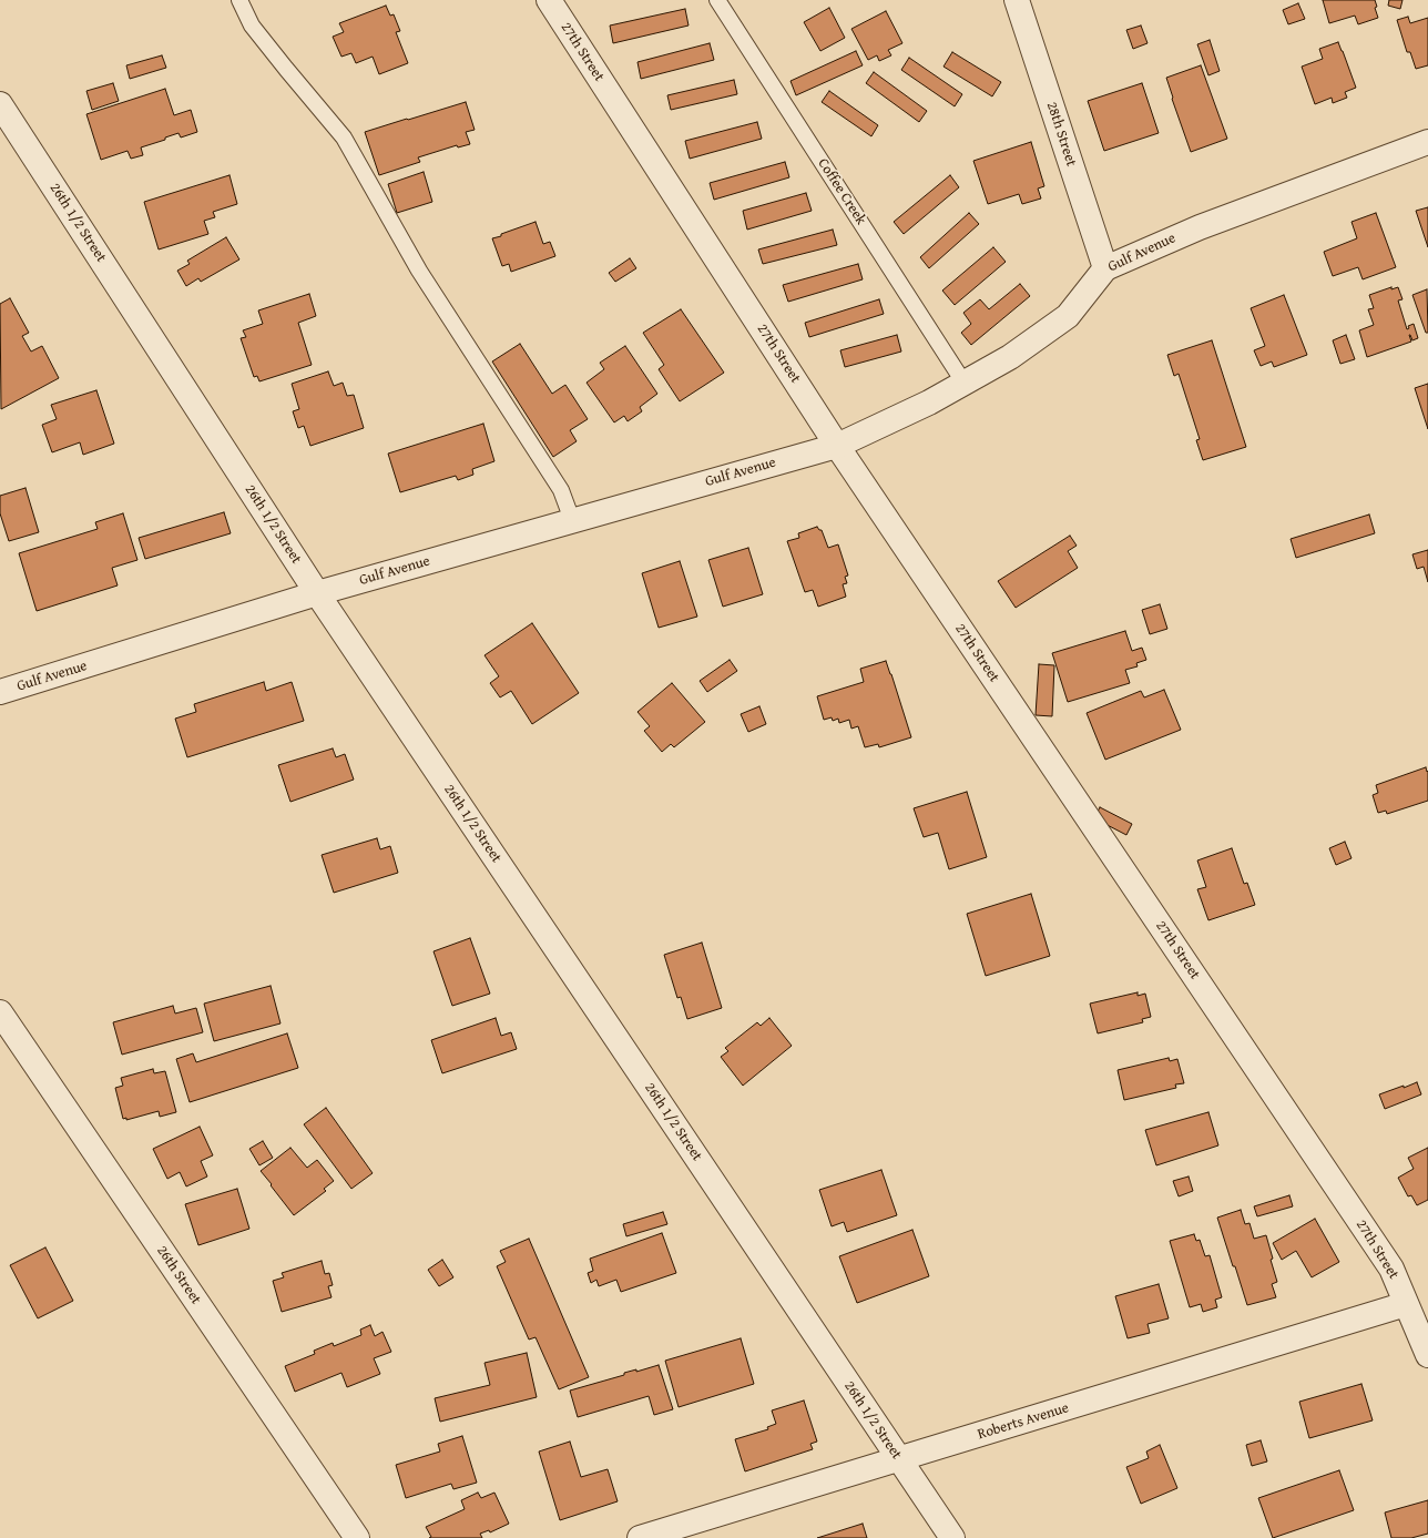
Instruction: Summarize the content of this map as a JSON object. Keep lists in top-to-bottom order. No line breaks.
{"streets":{"street":["27th Street","28th Street","26th 1/2 Street","Gulf Avenue","26th Street","Roberts Avenue"],"lane":["Coffee Creek"]},"crossings":[["27th Street","Gulf Avenue"],["27th Street","Roberts Avenue"],["28th Street","Gulf Avenue"],["Coffee Creek","Gulf Avenue"],["26th 1/2 Street","Gulf Avenue"],["26th 1/2 Street","Roberts Avenue"]]}
